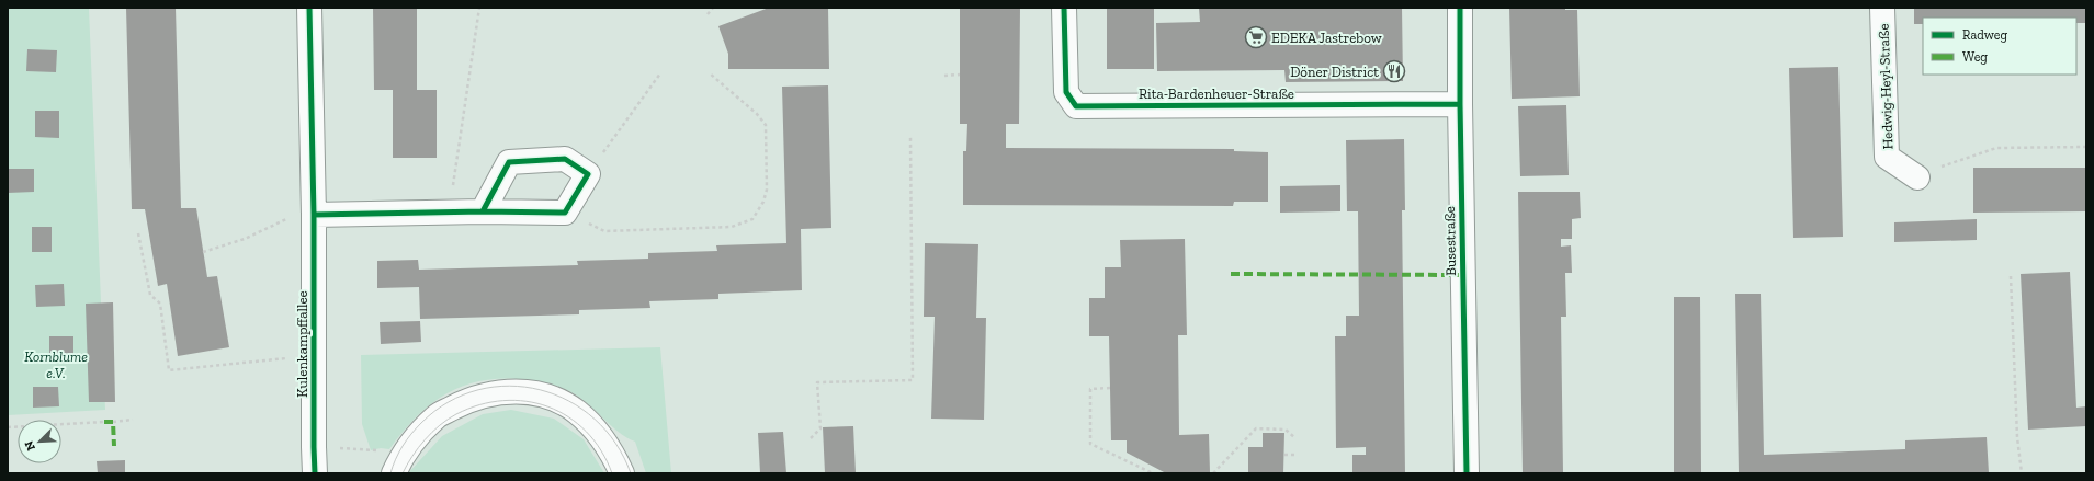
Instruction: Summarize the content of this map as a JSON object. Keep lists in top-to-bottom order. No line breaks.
{"streets":{"street":["Hedwig-Heyl-Straße","Rita-Bardenheuer-Straße","Busestraße","Kulenkampffallee"]},"crossings":[["Rita-Bardenheuer-Straße","Busestraße"]],"parks":["Kornblume e.V."],"places":{"supermarket":["EDEKA Jastrebow"],"restaurant":["Döner District"]},"legend":["Radweg","Weg"],"north":"bottom left"}
